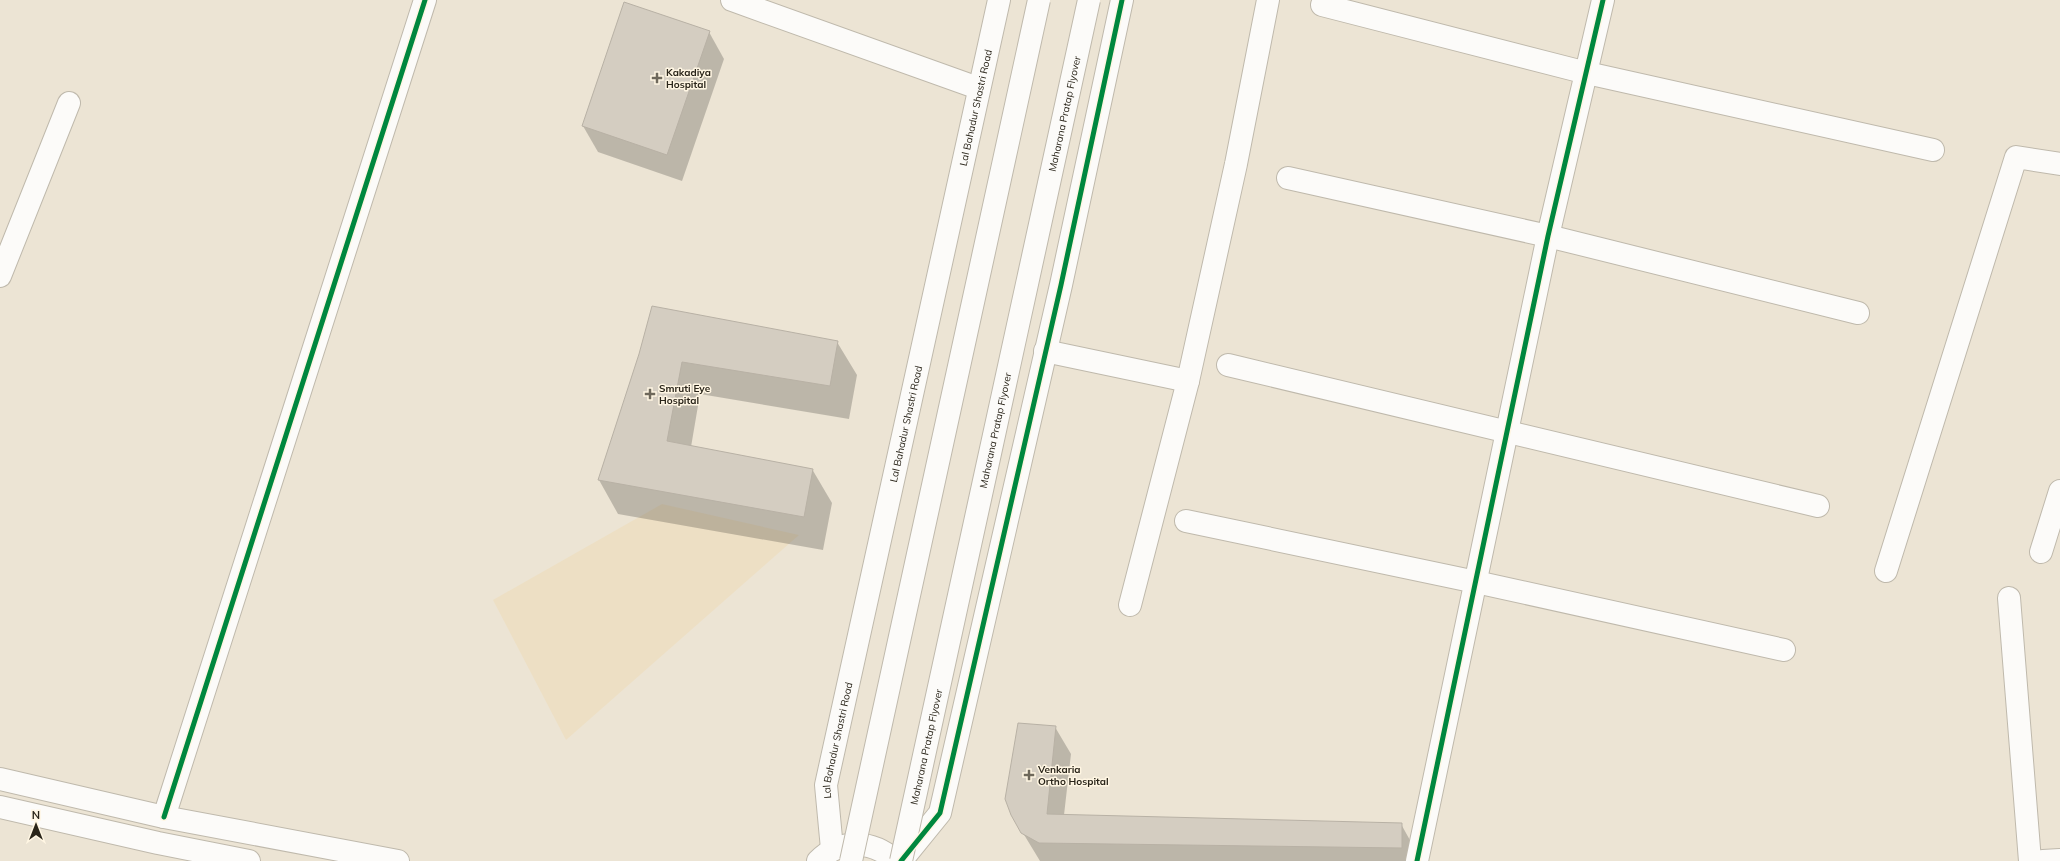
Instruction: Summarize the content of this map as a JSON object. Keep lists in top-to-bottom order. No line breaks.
{"streets":{"street":["Lal Bahadur Shastri Road","Maharana Pratap Flyover"]},"places":{"health":["Kakadiya Hospital","Smruti Eye Hospital","Venkaria Ortho Hospital"]},"north":"top"}
